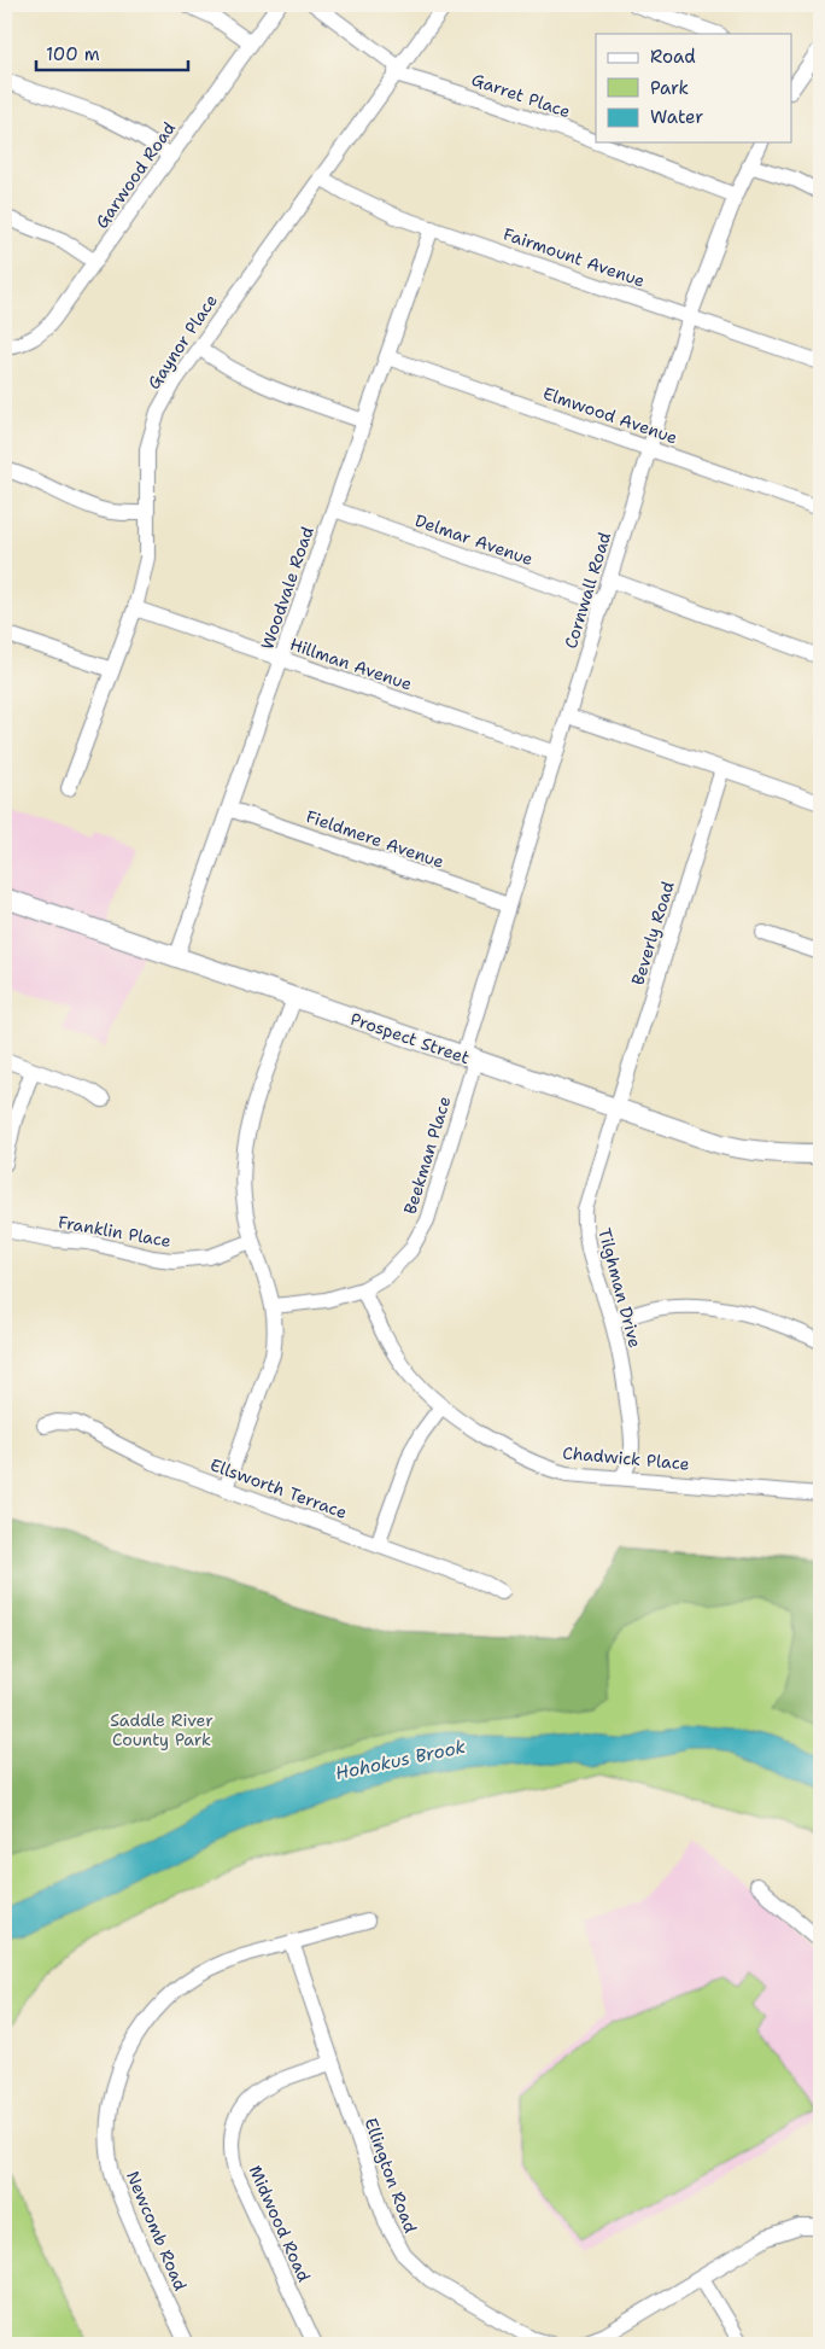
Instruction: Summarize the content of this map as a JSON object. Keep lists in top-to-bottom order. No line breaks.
{"streets":{"main road":["Prospect Street"],"street":["Garret Place","Garwood Road","Fairmount Avenue","Gaynor Place","Elmwood Avenue","Delmar Avenue","Woodvale Road","Cornwall Road","Hillman Avenue","Fieldmere Avenue","Beverly Road","Beekman Place","Franklin Place","Tilghman Drive","Chadwick Place","Ellsworth Terrace","Ellington Road","Midwood Road","Newcomb Road"]},"crossings":[["Garret Place","Gaynor Place"],["Garret Place","Cornwall Road"],["Fairmount Avenue","Gaynor Place"],["Fairmount Avenue","Woodvale Road"],["Fairmount Avenue","Cornwall Road"],["Gaynor Place","Hillman Avenue"],["Elmwood Avenue","Woodvale Road"],["Elmwood Avenue","Cornwall Road"],["Delmar Avenue","Woodvale Road"],["Delmar Avenue","Cornwall Road"],["Woodvale Road","Hillman Avenue"],["Woodvale Road","Fieldmere Avenue"],["Woodvale Road","Prospect Street"],["Cornwall Road","Hillman Avenue"],["Cornwall Road","Fieldmere Avenue"],["Cornwall Road","Prospect Street"],["Cornwall Road","Beekman Place"],["Beverly Road","Prospect Street"],["Beverly Road","Tilghman Drive"],["Prospect Street","Beekman Place"],["Prospect Street","Tilghman Drive"],["Beekman Place","Chadwick Place"],["Tilghman Drive","Chadwick Place"],["Ellington Road","Midwood Road"],["Ellington Road","Newcomb Road"]],"water":["Hohokus Brook"],"parks":["Saddle River County Park"],"legend":["Road","Park","Water"],"scale_bar":"100 m"}
